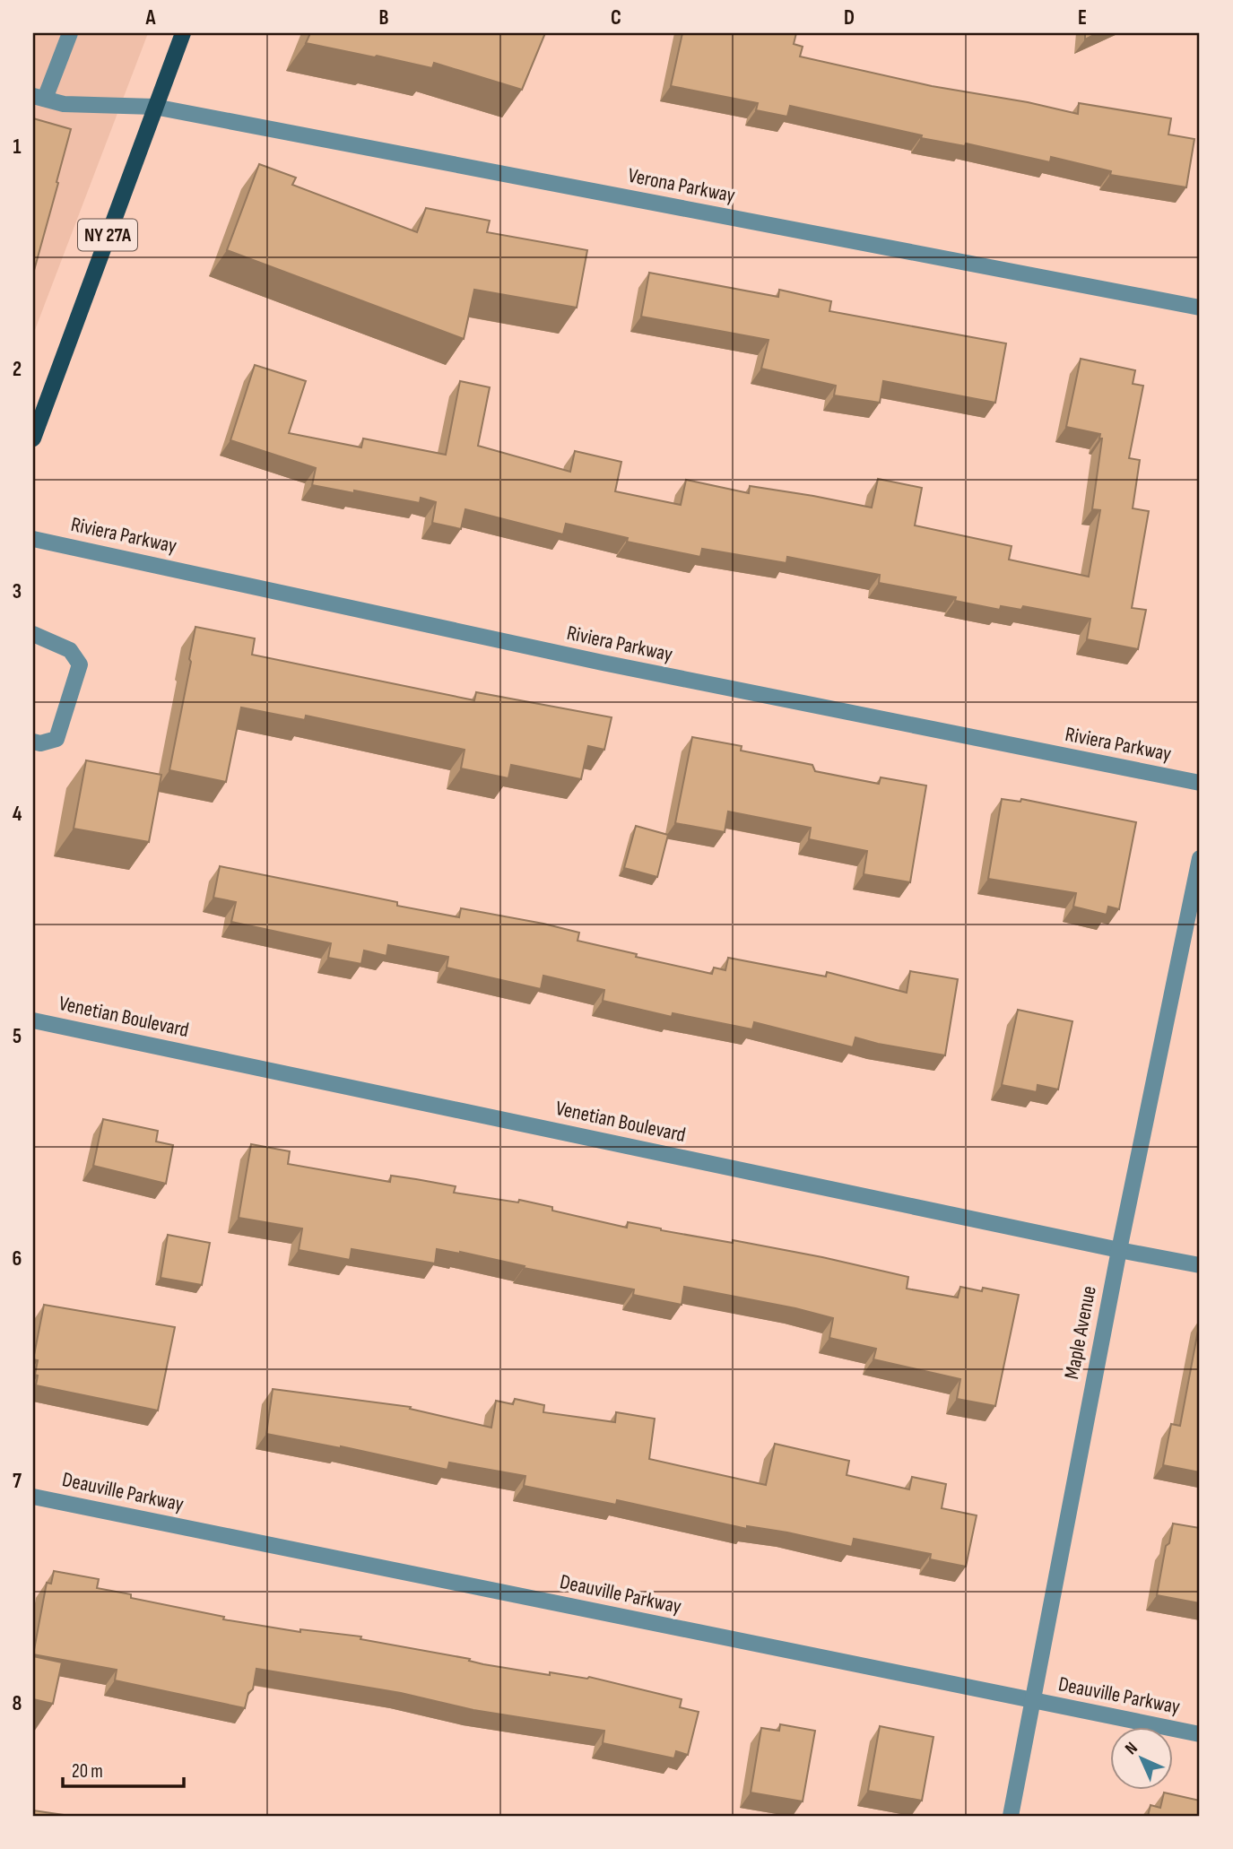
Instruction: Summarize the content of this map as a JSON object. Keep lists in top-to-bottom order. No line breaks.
{"streets":{"main road":["NY 27A"],"street":["Verona Parkway","Riviera Parkway","Venetian Boulevard","Maple Avenue","Deauville Parkway"]},"crossings":[["Verona Parkway","NY 27A"],["Venetian Boulevard","Maple Avenue"],["Maple Avenue","Deauville Parkway"]],"scale_bar":"20 m","north":"top left","grid":{"columns":["A","B","C","D","E"],"rows":["1","2","3","4","5","6","7","8"]}}
